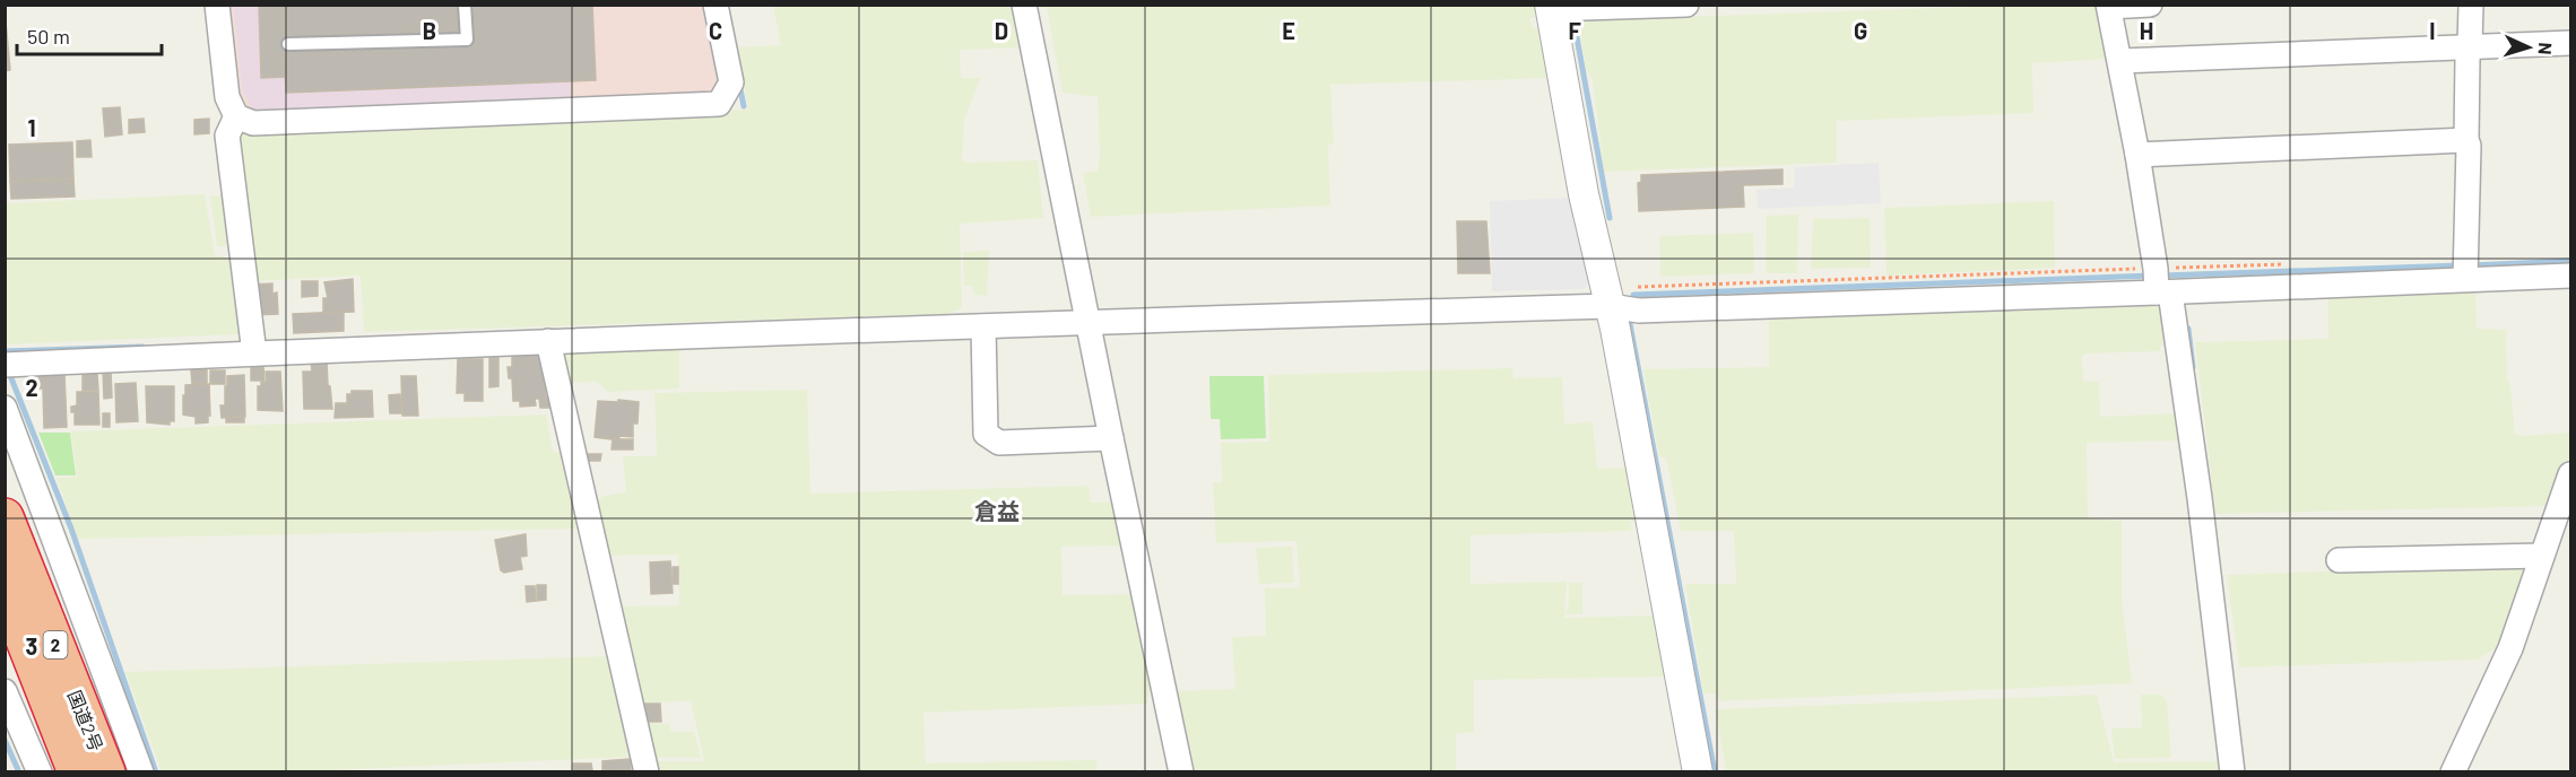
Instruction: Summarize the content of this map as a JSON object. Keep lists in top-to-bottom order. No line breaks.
{"streets":{"highway":["2","国道2号"]},"districts":["倉益"],"scale_bar":"50 m","north":"right","grid":{"columns":["B","C","D","E","F","G","H","I"],"rows":["1","2","3"]}}
